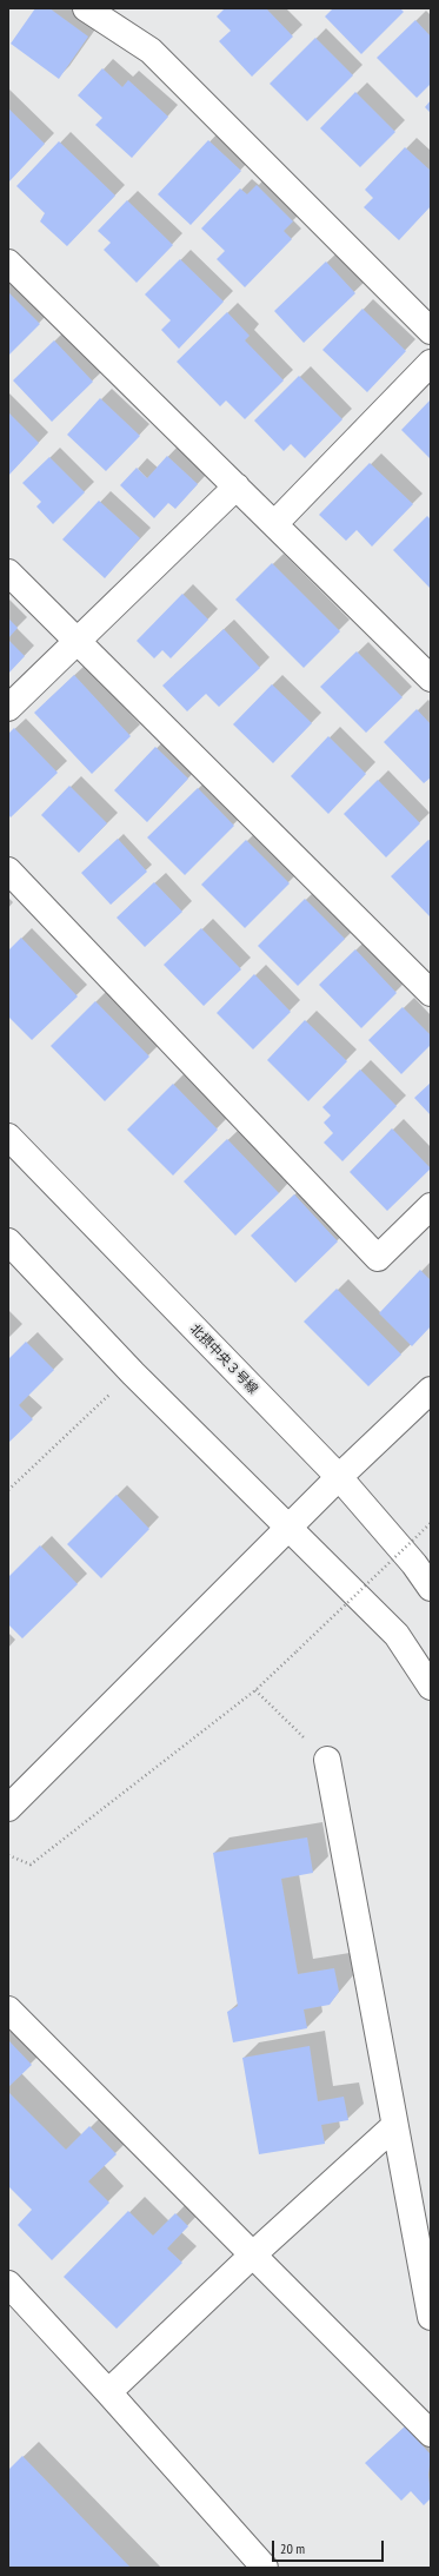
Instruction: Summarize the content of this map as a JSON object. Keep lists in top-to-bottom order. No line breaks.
{"streets":{"street":["北摂中央３号線"]},"scale_bar":"20 m"}
